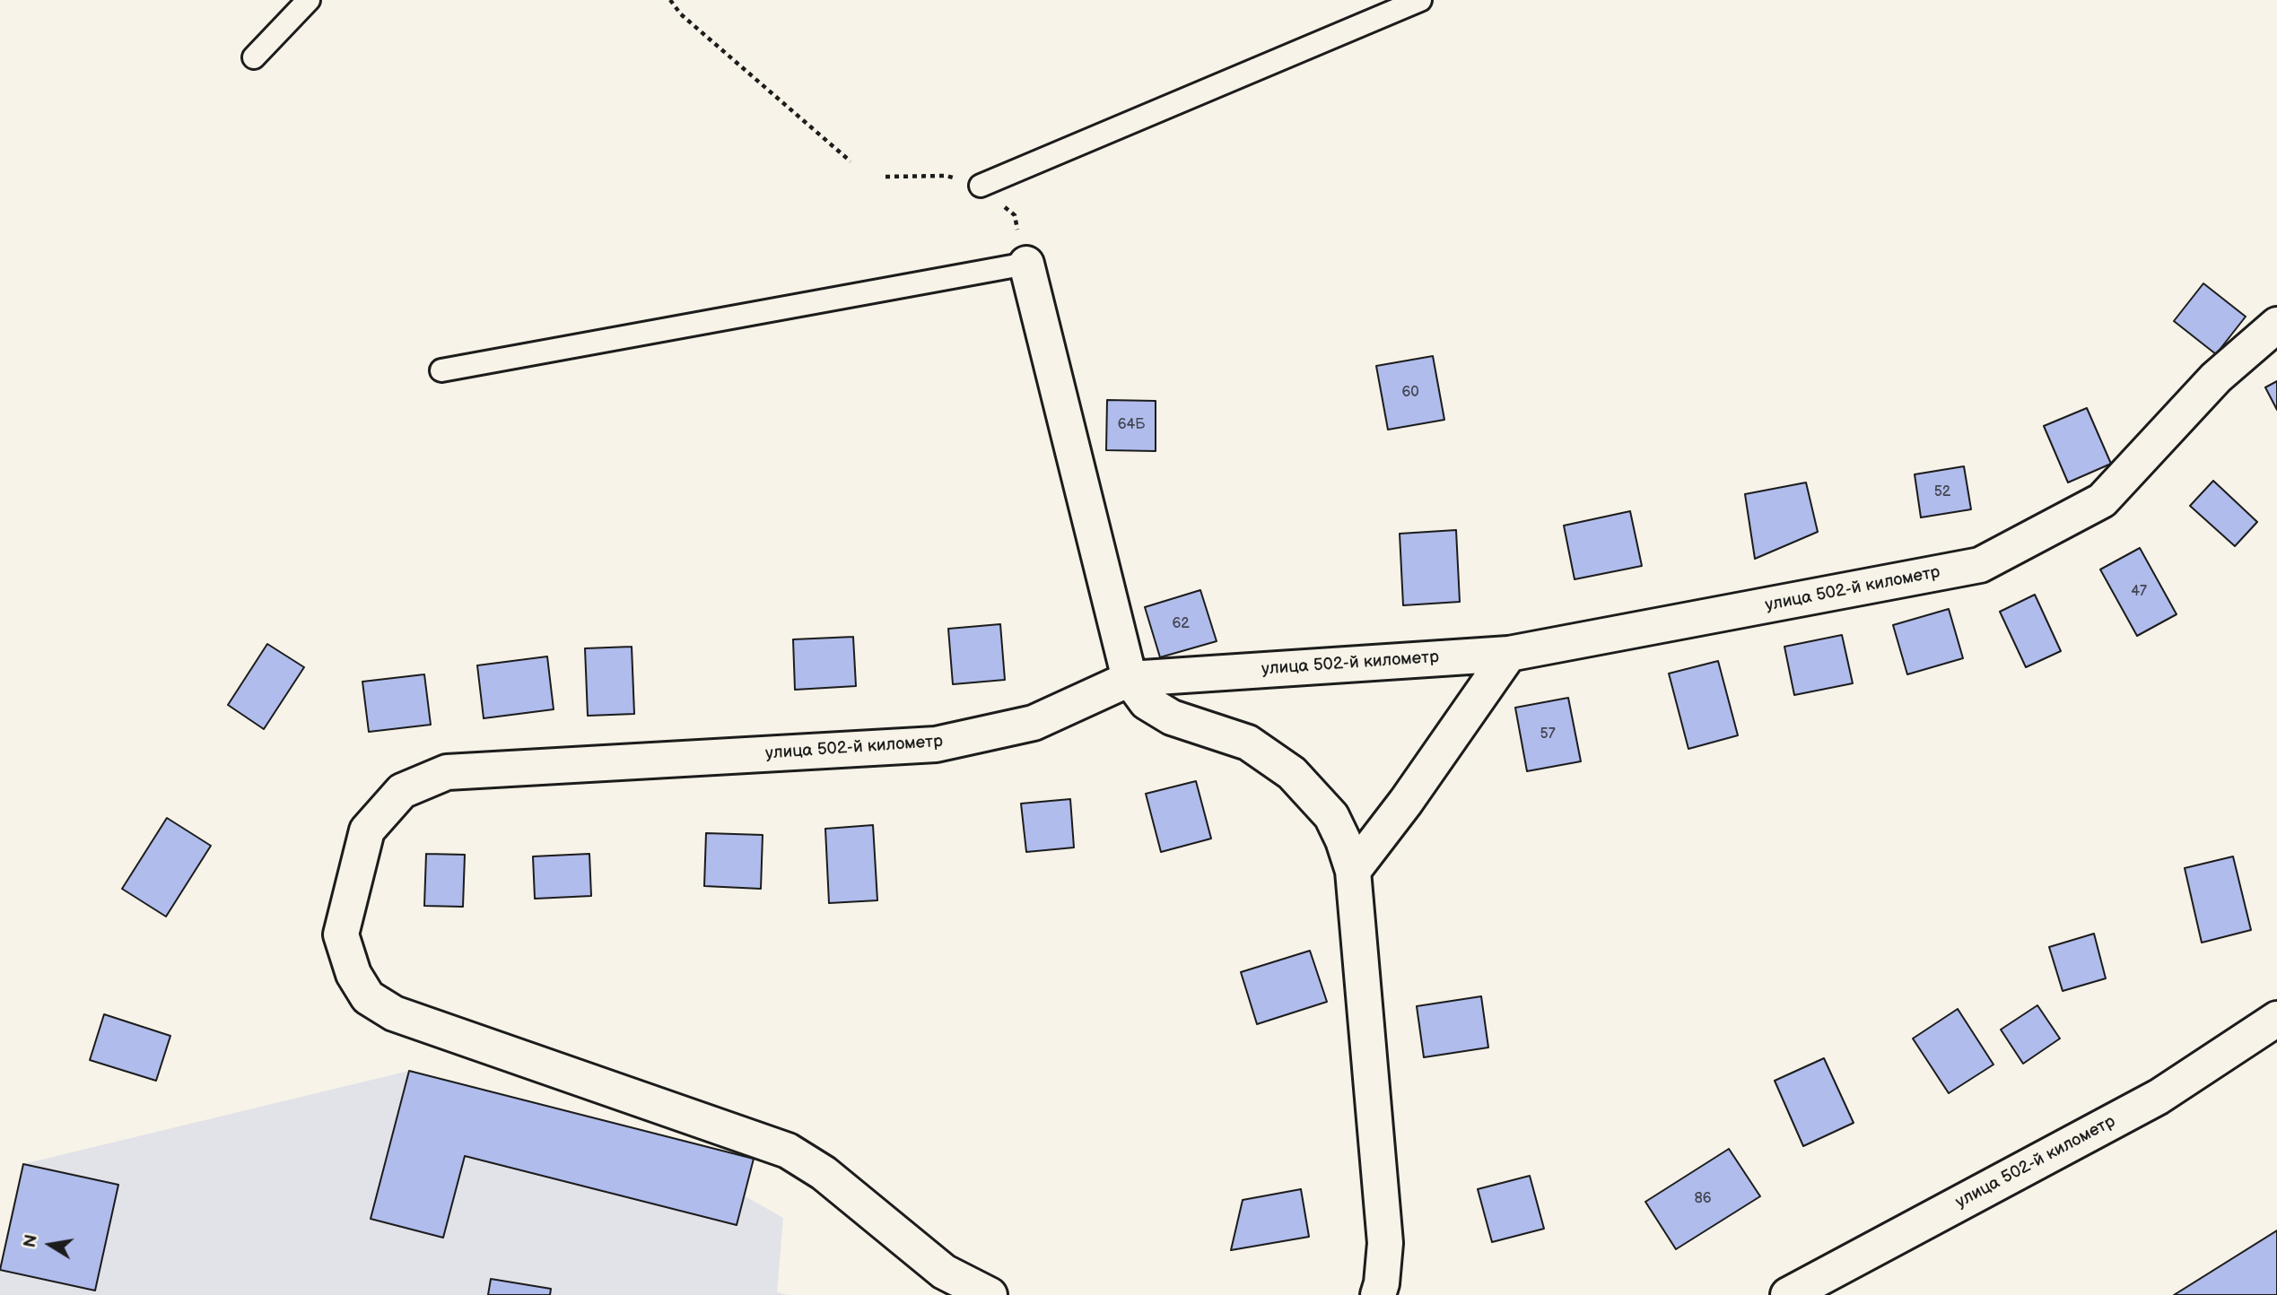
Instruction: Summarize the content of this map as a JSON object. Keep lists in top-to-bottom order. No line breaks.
{"streets":{"street":["улица 502-й километр"]},"house_numbers":["60","64Б","52","47","62","57","86"],"north":"left"}
